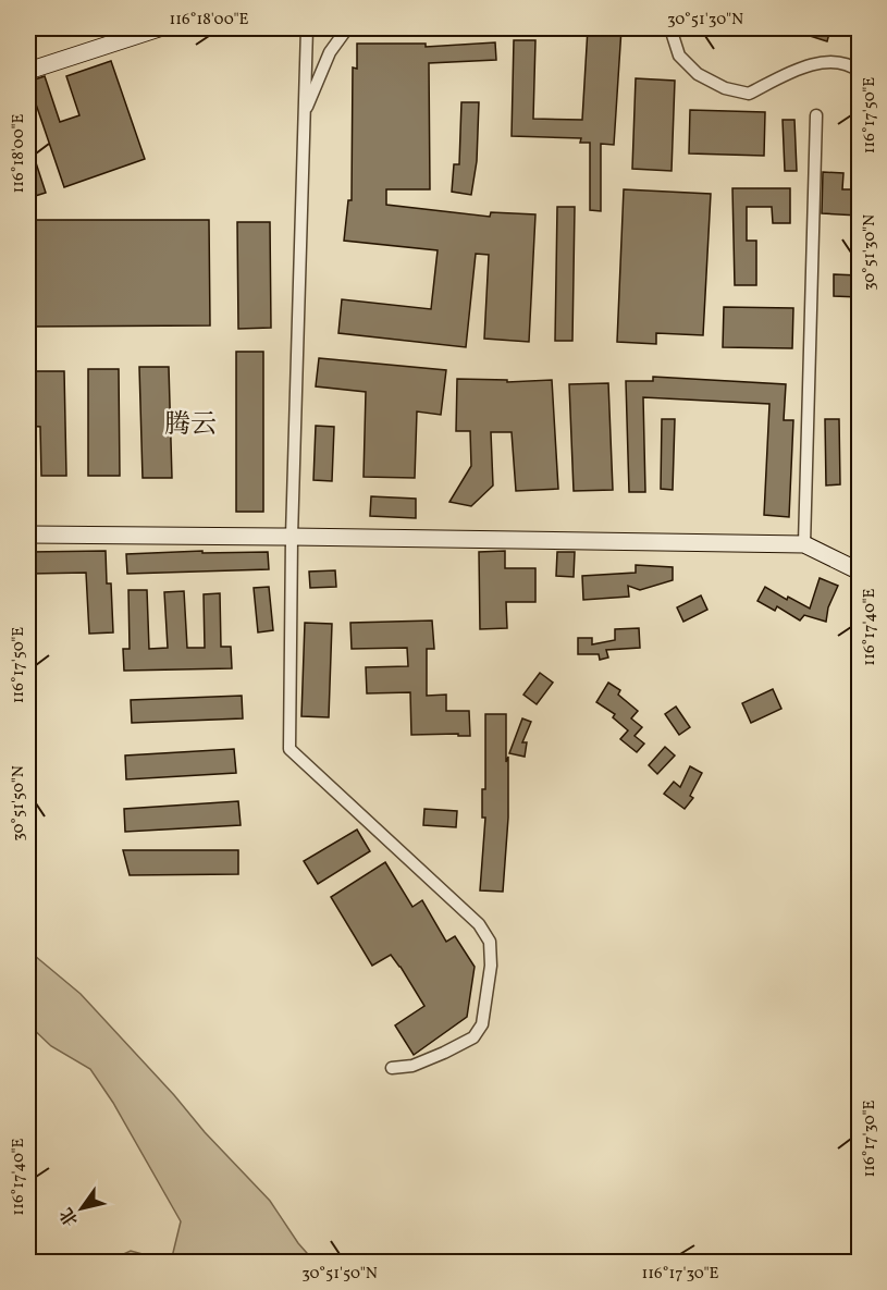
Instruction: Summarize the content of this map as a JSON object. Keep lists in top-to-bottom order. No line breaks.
{"districts":["腾云"],"north":"bottom left","coordinates":["116°18'00\"E","30°51'30\"N","116°17'50\"E","116°17'40\"E","30°51'50\"N","116°17'30\"E"]}
